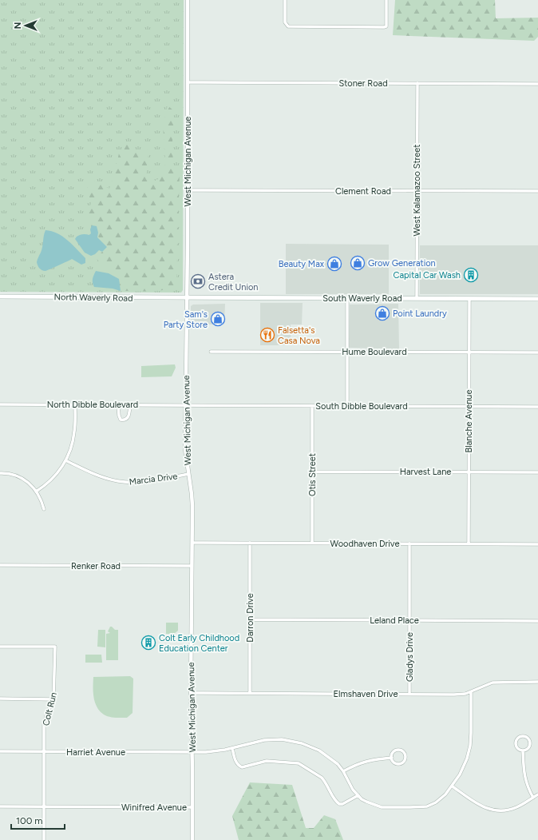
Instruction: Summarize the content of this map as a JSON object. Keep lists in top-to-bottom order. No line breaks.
{"streets":{"main road":["North Waverly Road","South Waverly Road"],"street":["Stoner Road","West Michigan Avenue","West Kalamazoo Street","Clement Road","Hume Boulevard","North Dibble Boulevard","South Dibble Boulevard","Blanche Avenue","Harvest Lane","Otis Street","Marcia Drive","Woodhaven Drive","Renker Road","Darron Drive","Leland Place","Gladys Drive","Elmshaven Drive","Colt Run","Harriet Avenue","Winifred Avenue"]},"crossings":[["Stoner Road","West Michigan Avenue"],["Stoner Road","West Kalamazoo Street"],["West Michigan Avenue","Clement Road"],["West Michigan Avenue","North Waverly Road"],["West Michigan Avenue","South Waverly Road"],["West Michigan Avenue","North Dibble Boulevard"],["West Michigan Avenue","South Dibble Boulevard"],["West Michigan Avenue","Marcia Drive"],["West Michigan Avenue","Woodhaven Drive"],["West Michigan Avenue","Renker Road"],["West Michigan Avenue","Elmshaven Drive"],["West Michigan Avenue","Harriet Avenue"],["West Michigan Avenue","Winifred Avenue"],["West Kalamazoo Street","Clement Road"],["West Kalamazoo Street","South Waverly Road"],["North Waverly Road","South Waverly Road"],["South Waverly Road","Blanche Avenue"],["Hume Boulevard","Blanche Avenue"],["North Dibble Boulevard","South Dibble Boulevard"],["South Dibble Boulevard","Blanche Avenue"],["South Dibble Boulevard","Otis Street"],["Blanche Avenue","Harvest Lane"],["Blanche Avenue","Woodhaven Drive"],["Harvest Lane","Otis Street"],["Otis Street","Woodhaven Drive"],["Woodhaven Drive","Darron Drive"],["Woodhaven Drive","Gladys Drive"],["Darron Drive","Leland Place"],["Darron Drive","Elmshaven Drive"],["Leland Place","Gladys Drive"],["Gladys Drive","Elmshaven Drive"],["Colt Run","Harriet Avenue"],["Colt Run","Winifred Avenue"]],"places":{"shop":["Grow Generation","Beauty Max","Point Laundry","Sam's Party Store"],"building":["Capital Car Wash","Colt Early Childhood Education Center"],"bank":["Astera Credit Union"],"restaurant":["Falsetta's Casa Nova"]},"scale_bar":"100 m","north":"left"}
